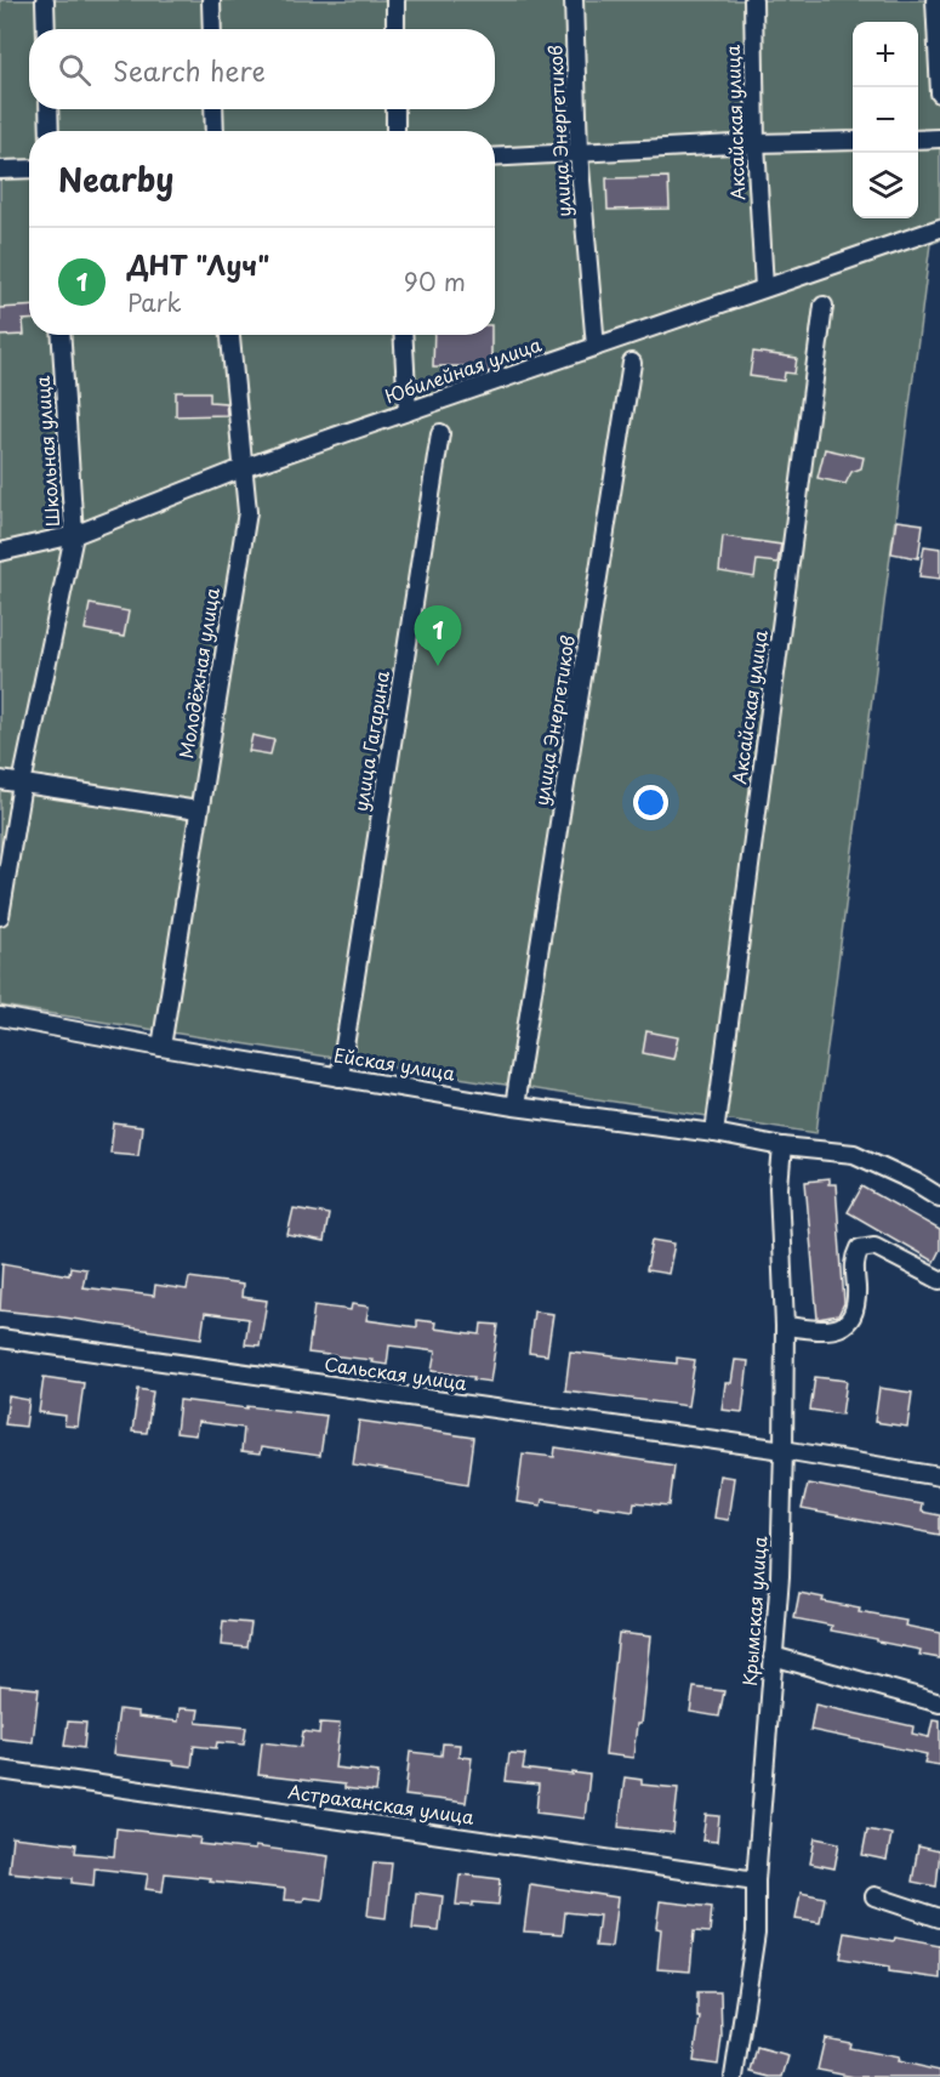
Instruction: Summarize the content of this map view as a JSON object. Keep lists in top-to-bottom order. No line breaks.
{"streets":{"street":["Аксайская улица","улица Энергетиков","Юбилейная улица","Школьная улица","Молодёжная улица","улица Гагарина","Ейская улица","Сальская улица","Крымская улица","Астраханская улица"]},"crossings":[["Аксайская улица","Юбилейная улица"],["Аксайская улица","Ейская улица"],["улица Энергетиков","Юбилейная улица"],["улица Энергетиков","Ейская улица"],["Юбилейная улица","Школьная улица"],["Юбилейная улица","Молодёжная улица"],["Молодёжная улица","Ейская улица"],["улица Гагарина","Ейская улица"],["Ейская улица","Крымская улица"],["Сальская улица","Крымская улица"],["Крымская улица","Астраханская улица"]],"page":{"map_buttons":["+","−"],"search":"Search here","heading":"Nearby","list":[{"mark":"1","name":"ДНТ \"Луч\"","note":"Park","value":"90 m"}],"pins":"1"}}
